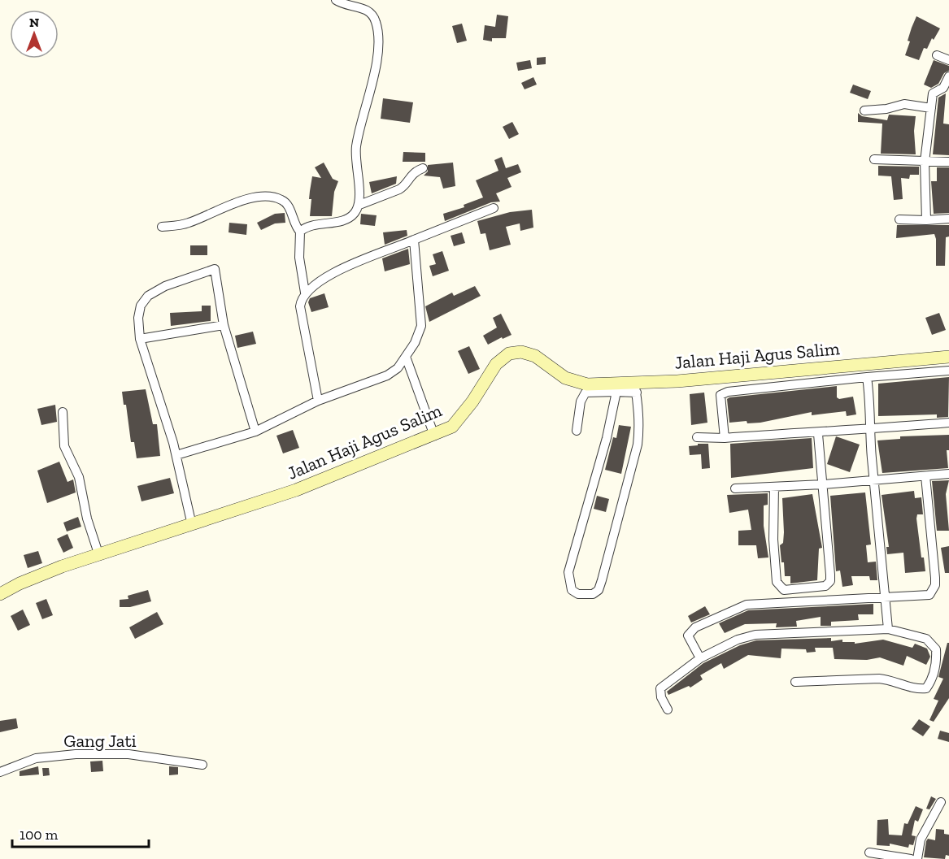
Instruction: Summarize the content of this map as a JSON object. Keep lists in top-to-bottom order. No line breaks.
{"streets":{"street":["Jalan Haji Agus Salim","Gang Jati"]},"scale_bar":"100 m","north":"top"}
